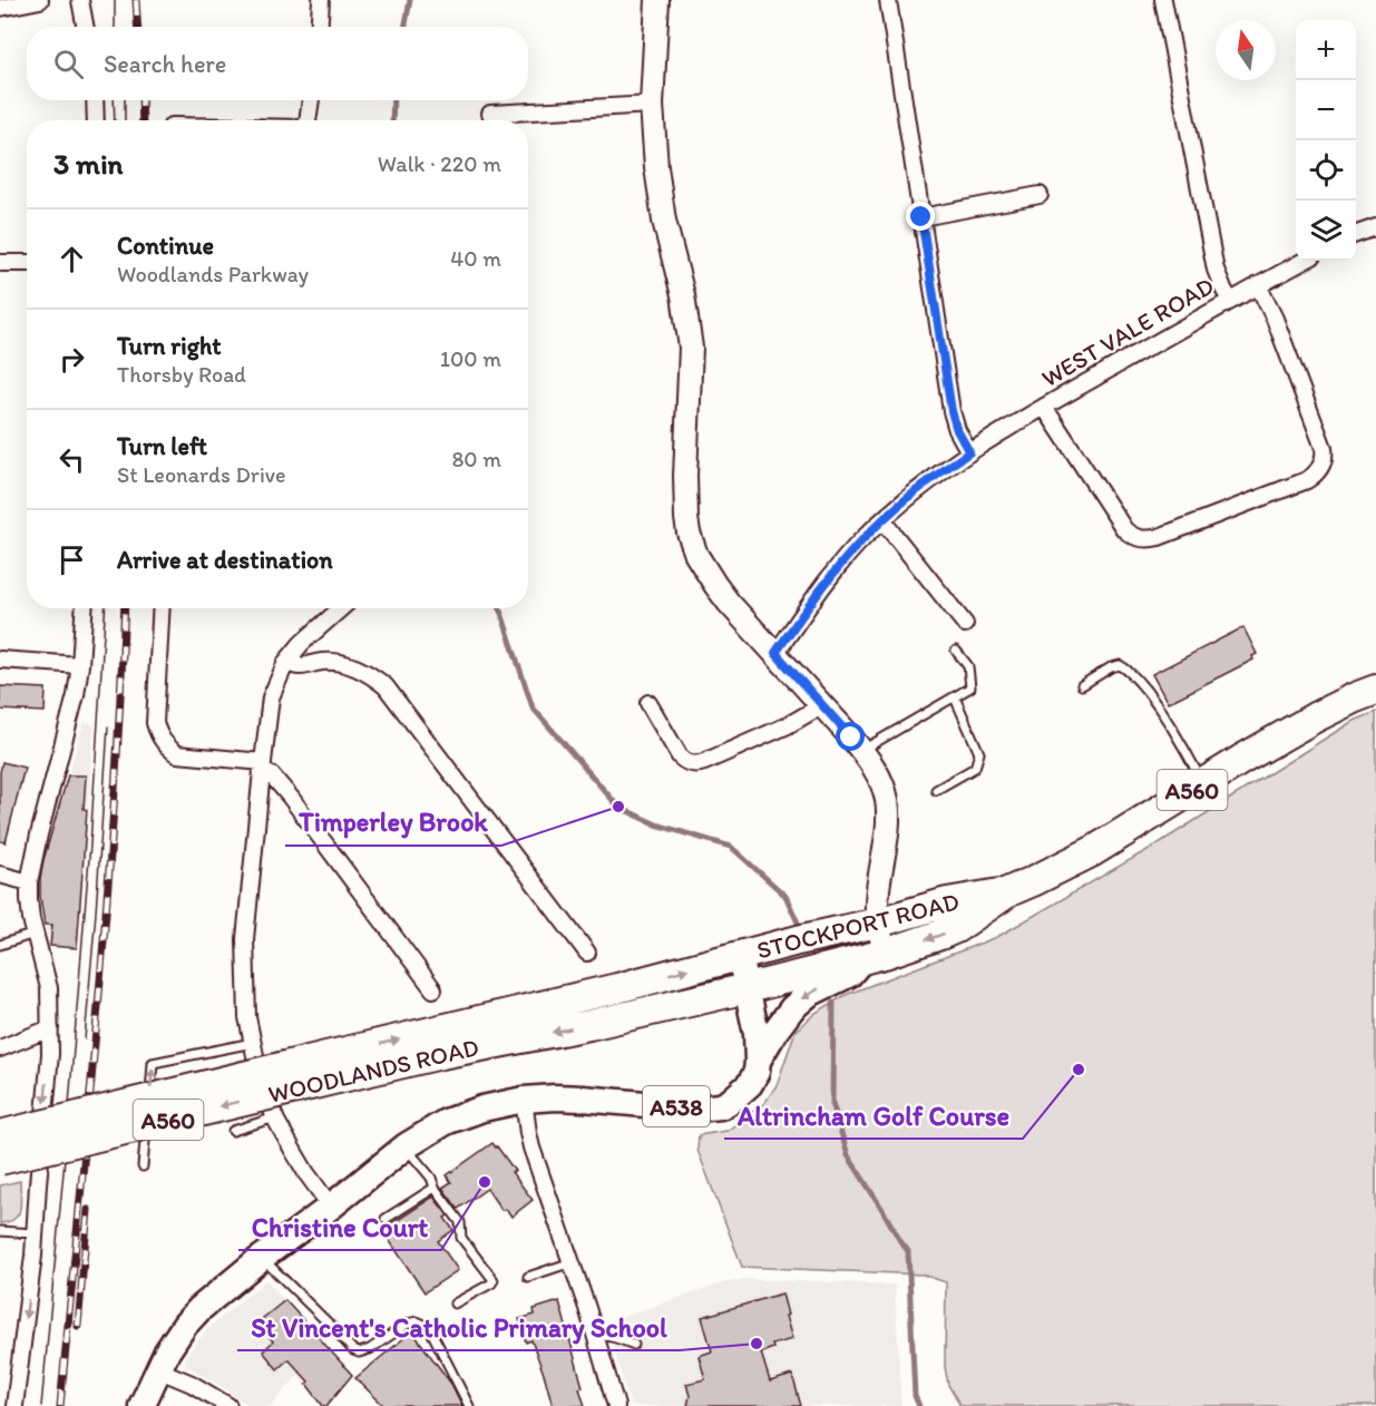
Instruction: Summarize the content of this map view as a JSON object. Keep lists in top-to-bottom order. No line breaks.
{"streets":{"highway":["A560","STOCKPORT ROAD","WOODLANDS ROAD"],"main road":["A538"],"street":["WEST VALE ROAD"]},"crossings":[["STOCKPORT ROAD","WOODLANDS ROAD"]],"places":["Timperley Brook","Altrincham Golf Course","Christine Court","St Vincent's Catholic Primary School"],"north":"top","page":{"map_buttons":["+","−"],"search":"Search here","heading":["3 min","Walk · 220 m"],"list":[["Continue","Woodlands Parkway","40 m"],["Turn right","Thorsby Road","100 m"],["Turn left","St Leonards Drive","80 m"],"Arrive at destination"]}}
